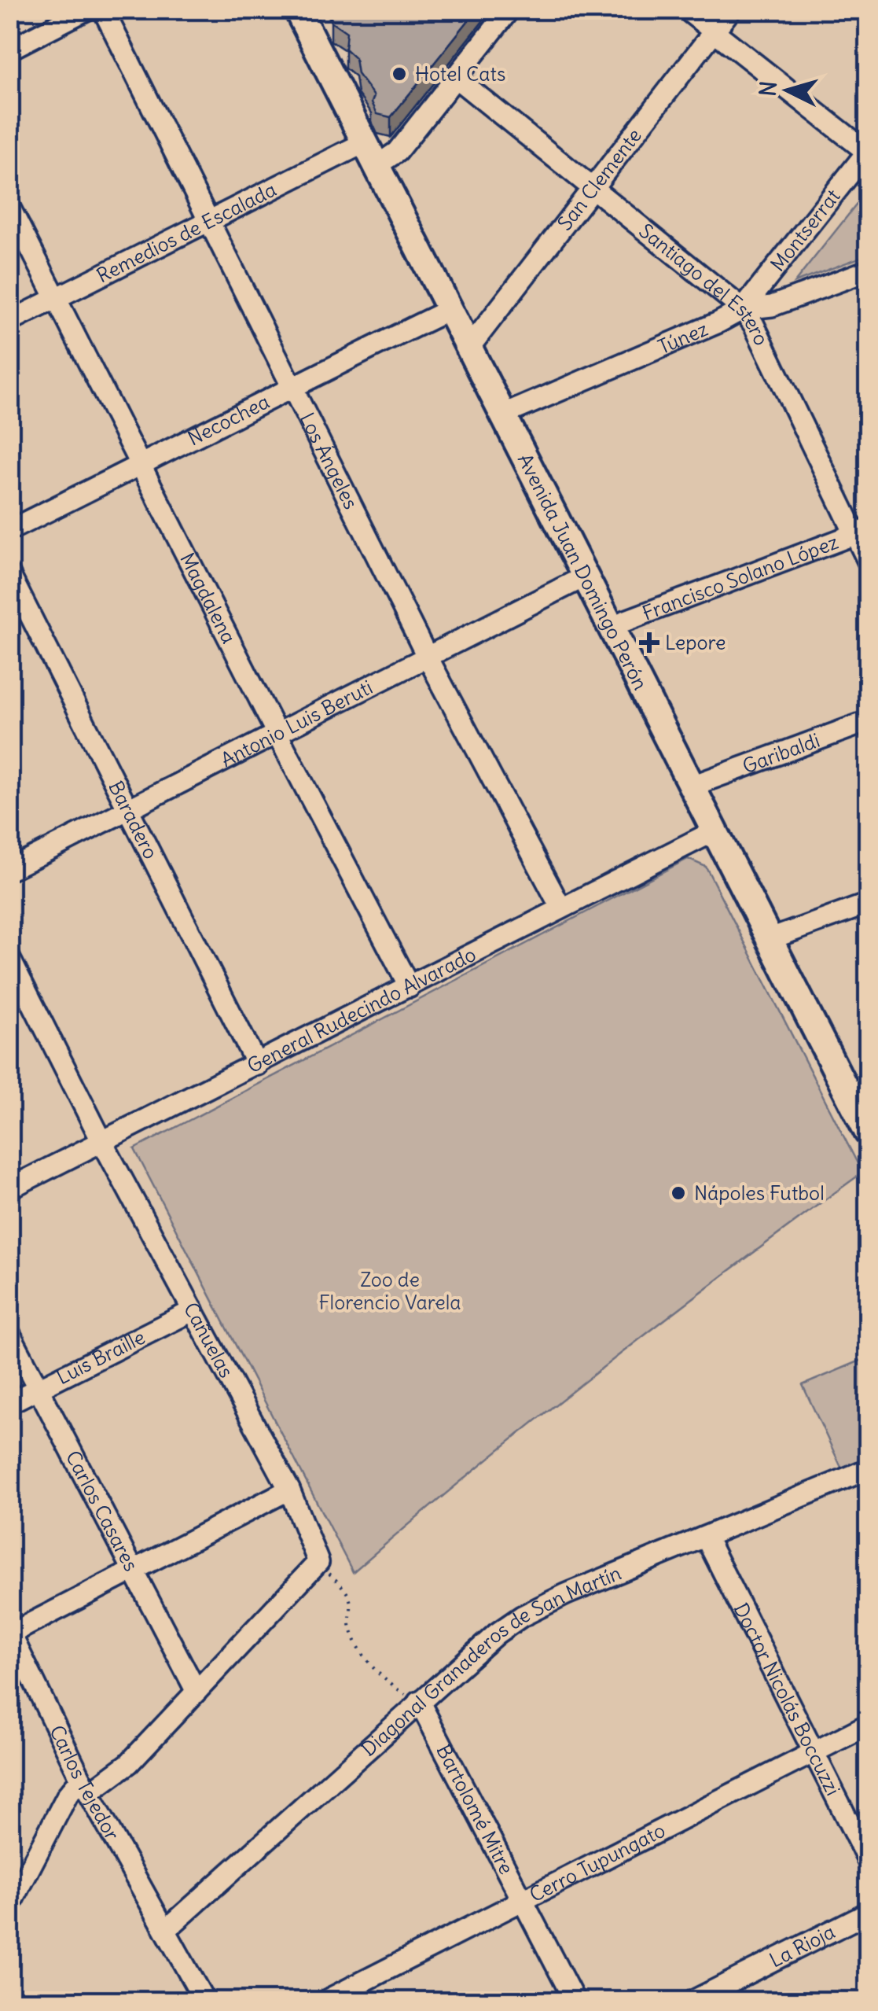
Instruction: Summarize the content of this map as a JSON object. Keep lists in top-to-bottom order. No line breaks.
{"streets":{"main road":["Avenida Juan Domingo Perón"],"street":["San Clemente","Montserrat","Remedios de Escalada","Santiago del Estero","Túnez","Necochea","Los Ángeles","Francisco Solano López","Magdalena","Antonio Luis Beruti","Garibaldi","Baradero","General Rudecindo Alvarado","Cañuelas","Luis Braille","Carlos Casares","Diagonal Granaderos de San Martín","Doctor Nicolás Boccuzzi","Carlos Tejedor","Bartolomé Mitre","Cerro Tupungato","La Rioja"]},"crossings":[["San Clemente","Santiago del Estero"],["San Clemente","Avenida Juan Domingo Perón"],["Montserrat","Santiago del Estero"],["Montserrat","Túnez"],["Remedios de Escalada","Los Ángeles"],["Remedios de Escalada","Avenida Juan Domingo Perón"],["Remedios de Escalada","Magdalena"],["Santiago del Estero","Túnez"],["Santiago del Estero","Francisco Solano López"],["Túnez","Avenida Juan Domingo Perón"],["Necochea","Los Ángeles"],["Necochea","Avenida Juan Domingo Perón"],["Necochea","Magdalena"],["Los Ángeles","Antonio Luis Beruti"],["Los Ángeles","General Rudecindo Alvarado"],["Avenida Juan Domingo Perón","Francisco Solano López"],["Avenida Juan Domingo Perón","Antonio Luis Beruti"],["Avenida Juan Domingo Perón","Garibaldi"],["Avenida Juan Domingo Perón","General Rudecindo Alvarado"],["Magdalena","Antonio Luis Beruti"],["Magdalena","General Rudecindo Alvarado"],["Antonio Luis Beruti","Baradero"],["Baradero","General Rudecindo Alvarado"],["General Rudecindo Alvarado","Cañuelas"],["Cañuelas","Luis Braille"],["Luis Braille","Carlos Casares"],["Diagonal Granaderos de San Martín","Doctor Nicolás Boccuzzi"],["Diagonal Granaderos de San Martín","Carlos Tejedor"],["Diagonal Granaderos de San Martín","Bartolomé Mitre"],["Doctor Nicolás Boccuzzi","Cerro Tupungato"],["Bartolomé Mitre","Cerro Tupungato"]],"parks":["Zoo de Florencio Varela"],"places":{"other":["Hotel Cats","Nápoles Futbol"],"health":["Lepore"]},"north":"left"}
